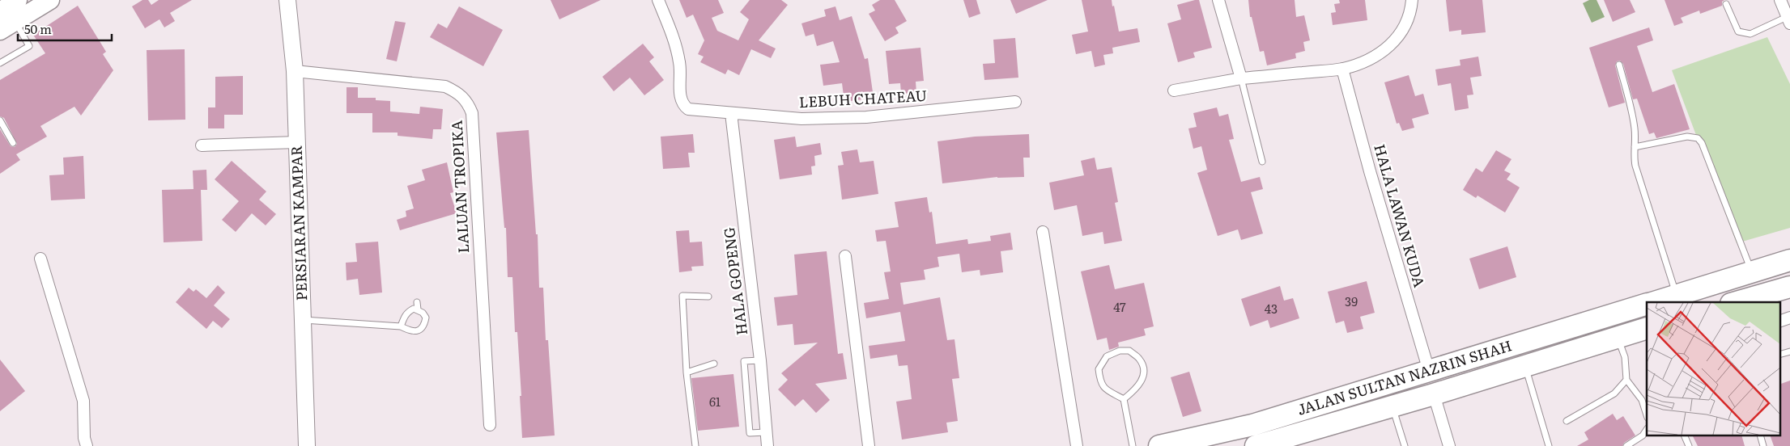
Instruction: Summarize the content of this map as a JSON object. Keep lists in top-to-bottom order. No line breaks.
{"streets":{"highway":["JALAN SULTAN NAZRIN SHAH"],"street":["LEBUH CHATEAU","LALUAN TROPIKA","HALA LAWAN KUDA","PERSIARAN KAMPAR","HALA GOPENG"]},"crossings":[["LEBUH CHATEAU","HALA GOPENG"],["LALUAN TROPIKA","PERSIARAN KAMPAR"],["HALA LAWAN KUDA","JALAN SULTAN NAZRIN SHAH"]],"house_numbers":["39","47","43","61"],"scale_bar":"50 m"}
